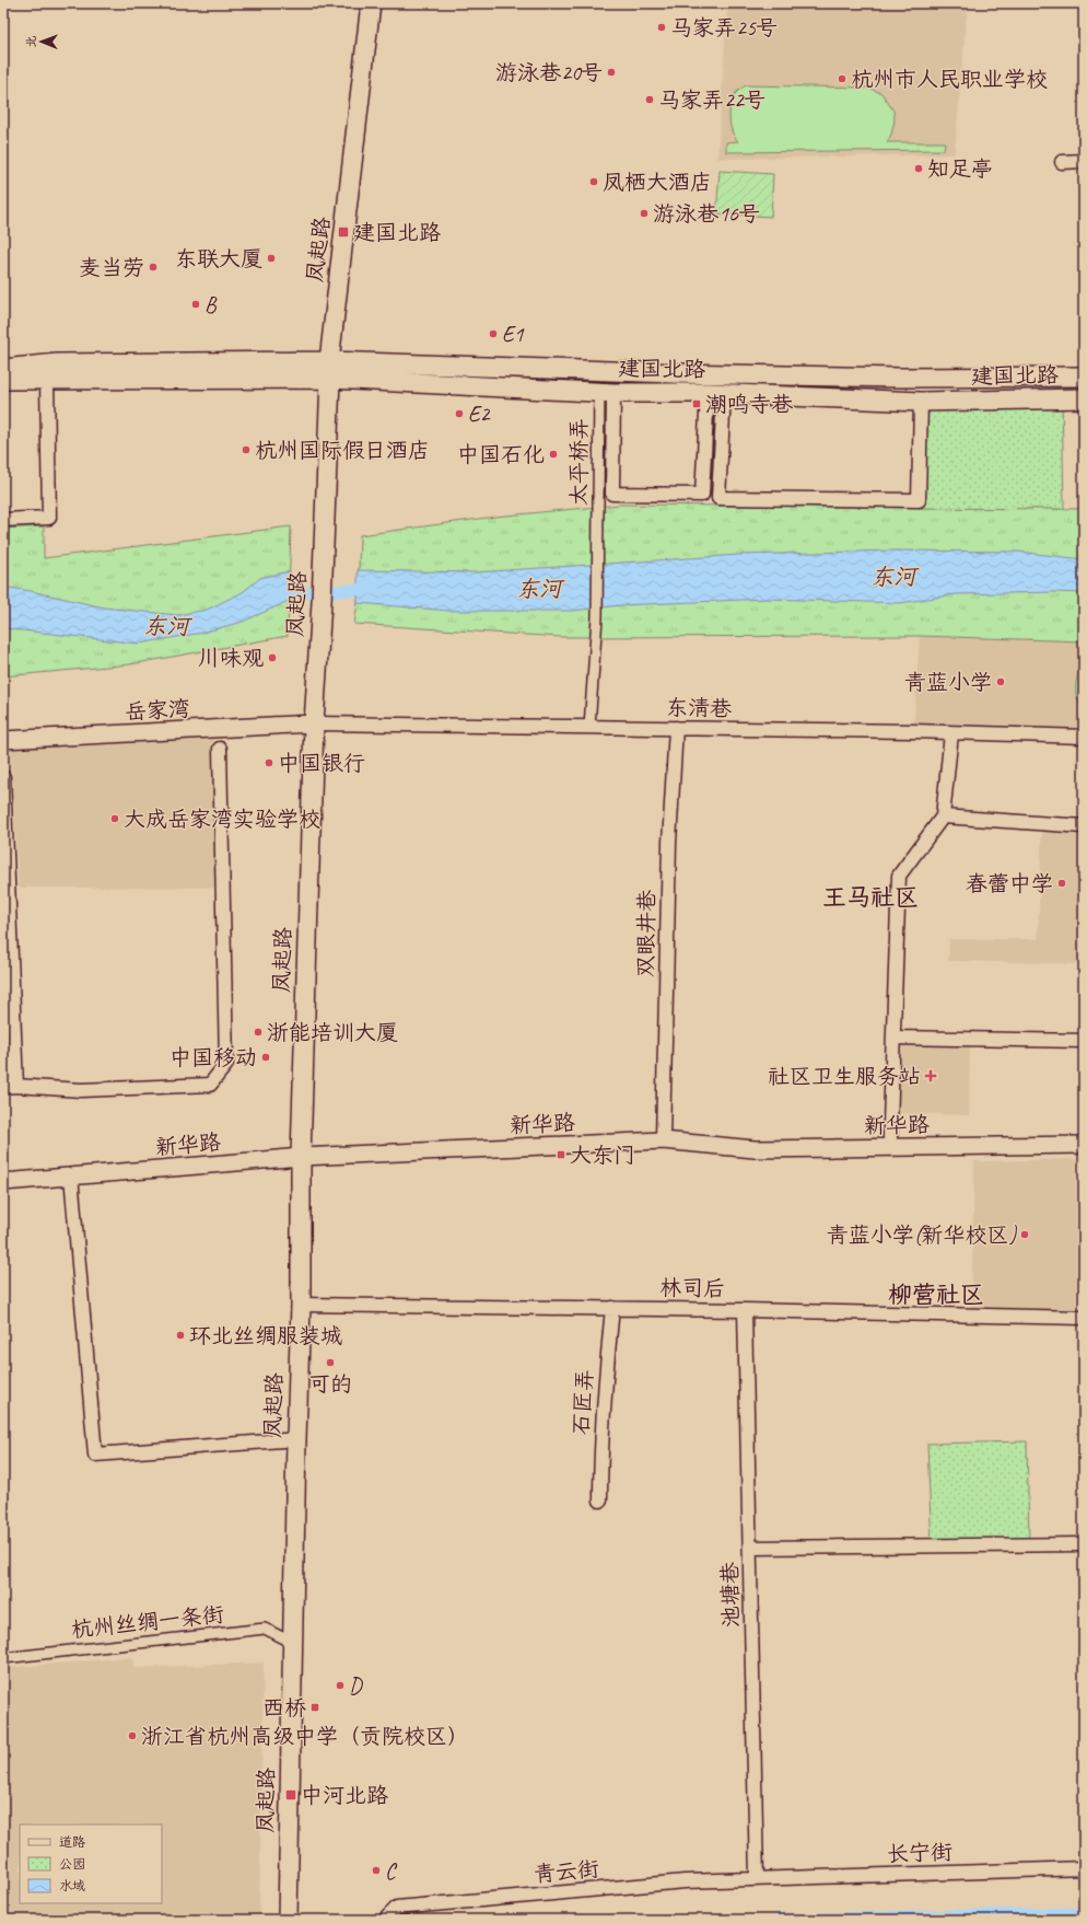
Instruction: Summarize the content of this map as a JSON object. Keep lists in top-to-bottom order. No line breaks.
{"streets":{"main road":["凤起路","建国北路"],"street":["太平桥弄","东清巷","岳家湾","双眼井巷","新华路","林司后","石匠弄","池塘巷","杭州丝绸一条街","长宁街","青云街"]},"crossings":[["凤起路","建国北路"],["凤起路","东清巷"],["凤起路","岳家湾"],["凤起路","新华路"],["凤起路","林司后"],["凤起路","杭州丝绸一条街"],["建国北路","太平桥弄"],["太平桥弄","东清巷"],["东清巷","岳家湾"],["东清巷","双眼井巷"],["双眼井巷","新华路"],["林司后","石匠弄"],["林司后","池塘巷"],["池塘巷","长宁街"],["池塘巷","青云街"],["长宁街","青云街"]],"districts":["王马社区","柳营社区"],"water":["东河"],"places":{"other":["马家弄25号","游泳巷20号","杭州市人民职业学校","马家弄22号","知足亭","凤栖大酒店","游泳巷16号","东联大厦","麦当劳","B","E1","E2","杭州国际假日酒店","中国石化","川味观","青蓝小学","中国银行","大成岳家湾实验学校","春蕾中学","浙能培训大厦","中国移动","青蓝小学(新华校区)","环北丝绸服装城","可的","D","浙江省杭州高级中学（贡院校区）","C"],"transit":["建国北路","潮鸣寺巷","大东门","西桥","中河北路"],"health":["社区卫生服务站"]},"legend":["道路","公园","水域"],"north":"left"}
